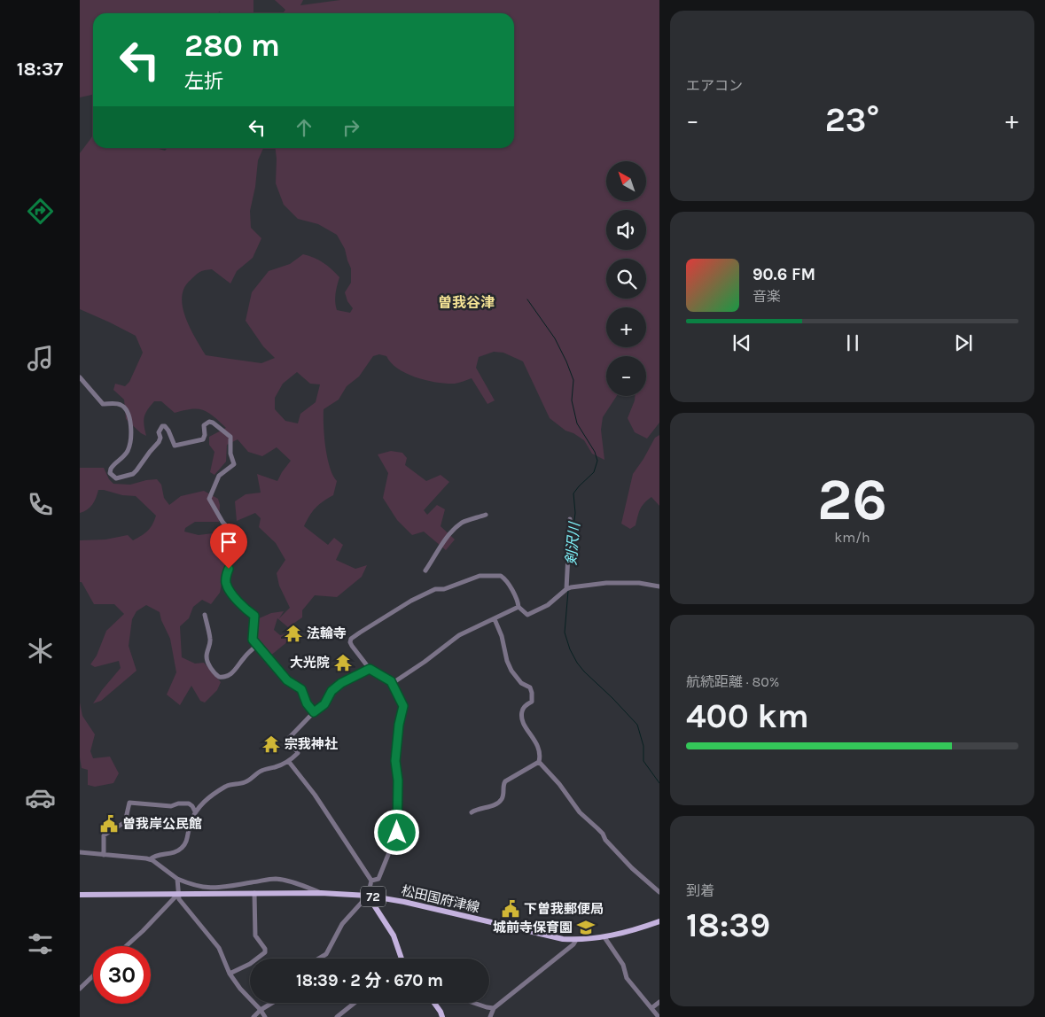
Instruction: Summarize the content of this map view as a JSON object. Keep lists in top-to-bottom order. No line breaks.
{"streets":{"main road":["72","松田国府津線"]},"districts":["曽我谷津"],"water":["剣沢川"],"places":{"temple":["法輪寺","大光院","宗我神社"],"public building":["曽我岸公民館","下曽我郵便局"],"school or university":["城前寺保育園"]},"north":"top left","page":{"tabs":"18:37","tile":["エアコン",["26","km/h"],["航続距離 · 80%","400 km"],["到着","18:39"]],"turn":["280 m","左折"],"heat":["−","23°","+"],"map_buttons":["+","−"],"song":["90.6 FM","音楽"],"limit":"30","trip":"18:39 · 2 分 · 670 m"}}
